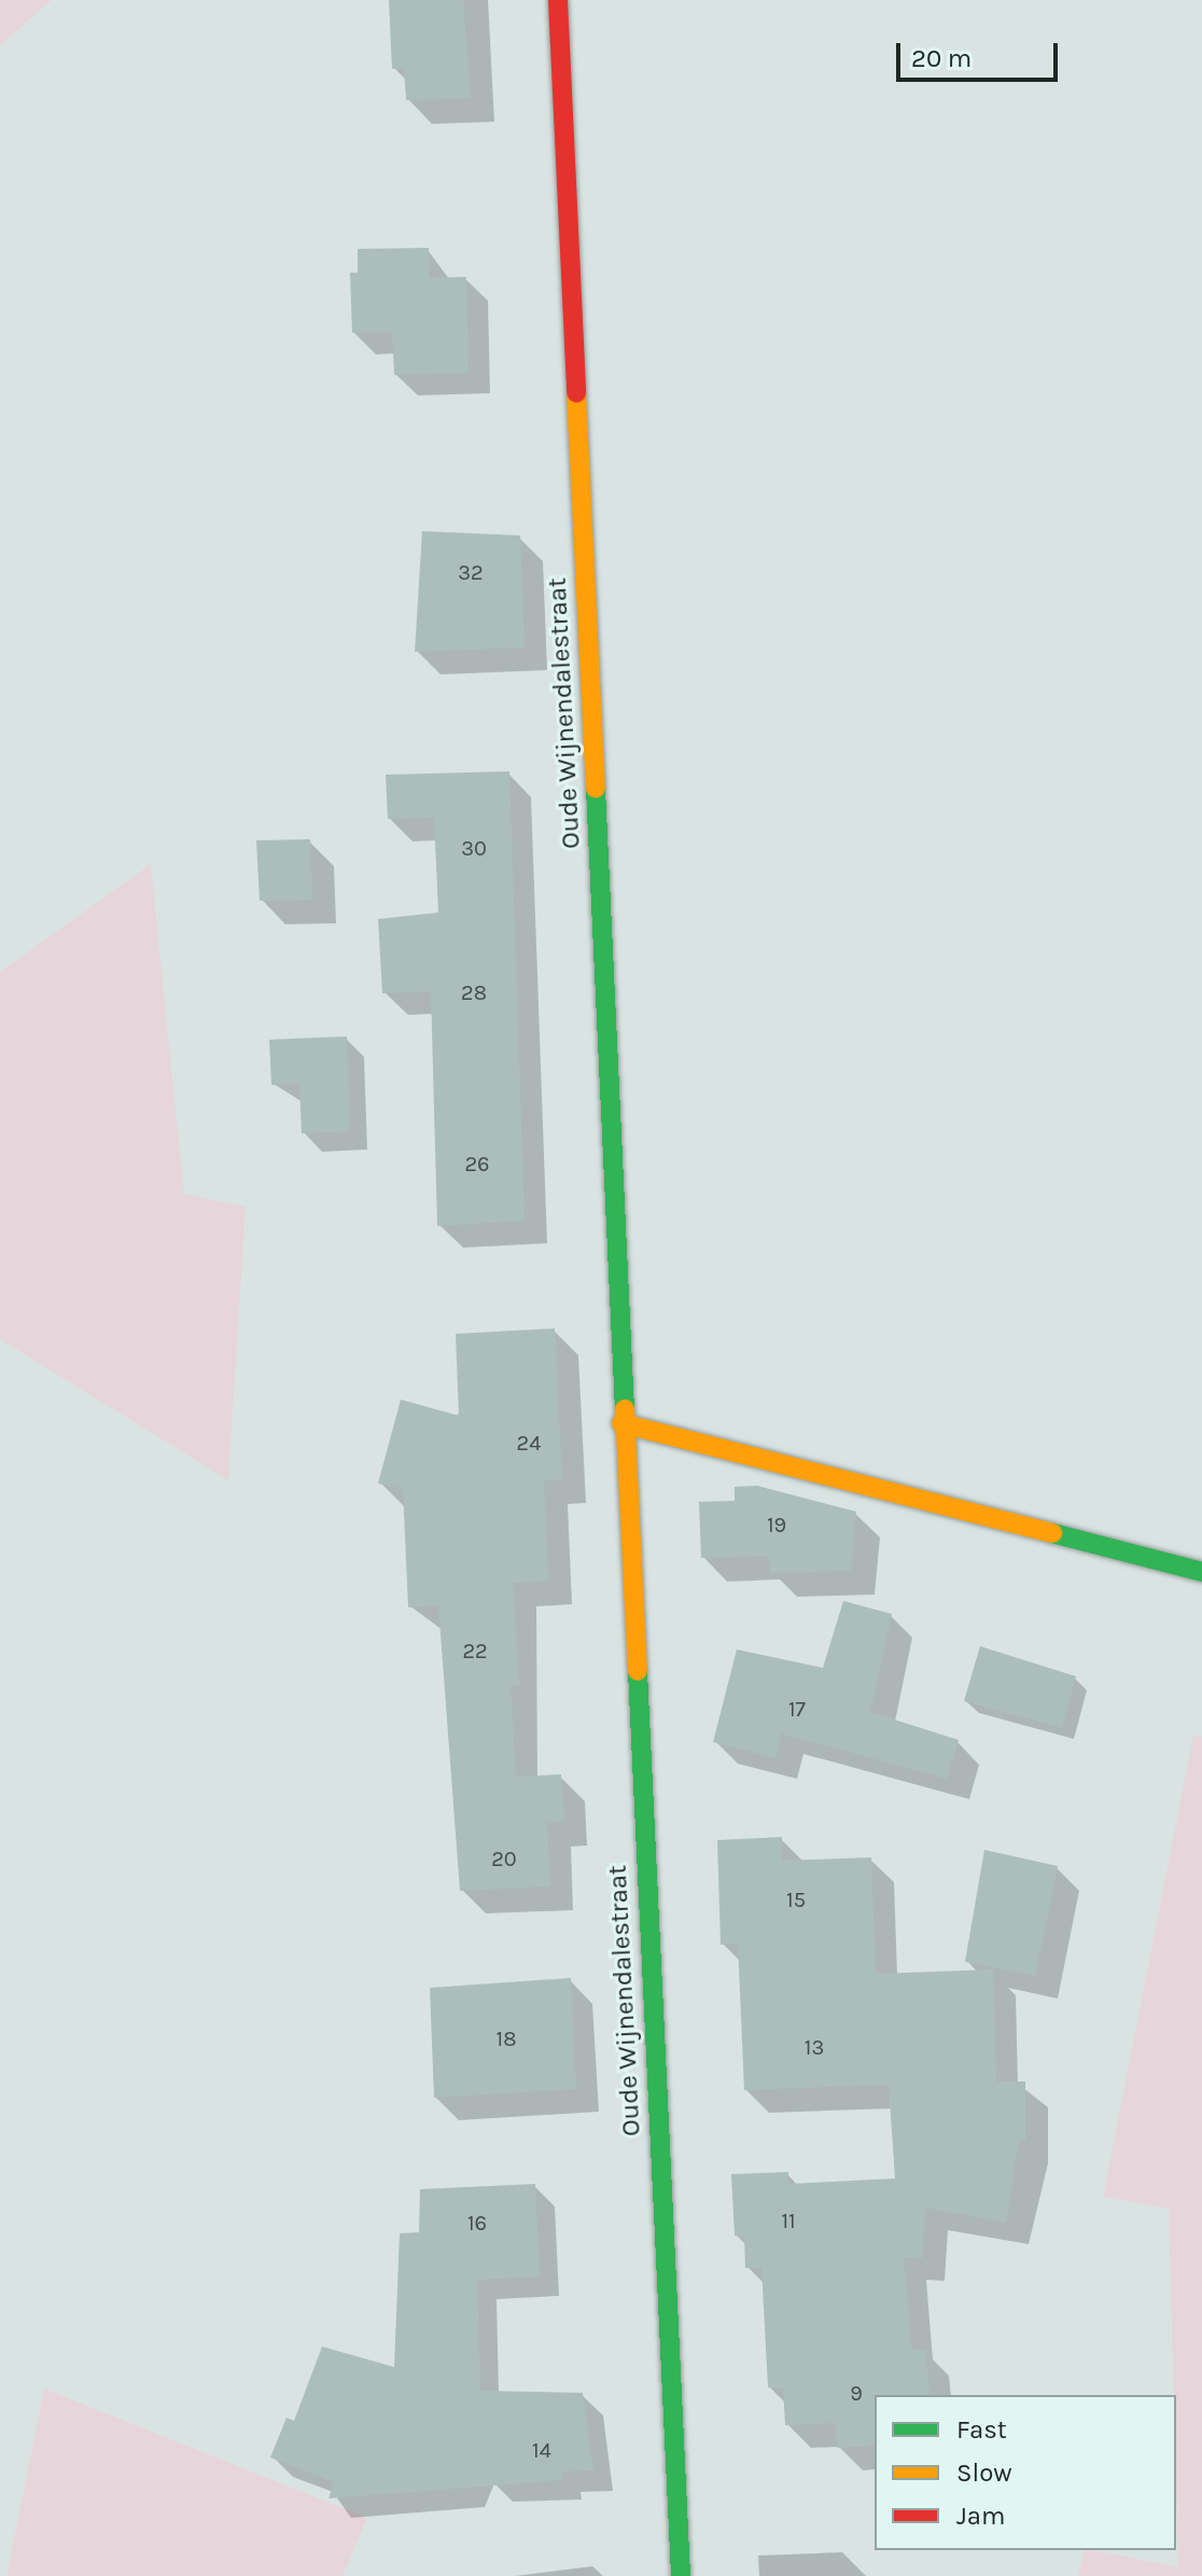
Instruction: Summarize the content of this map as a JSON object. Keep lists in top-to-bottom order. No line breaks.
{"streets":{"street":["Oude Wijnendalestraat"]},"house_numbers":["32","30","28","26","24","19","22","17","20","15","18","13","11","16","9","14"],"legend":["Fast","Slow","Jam"],"scale_bar":"20 m"}
